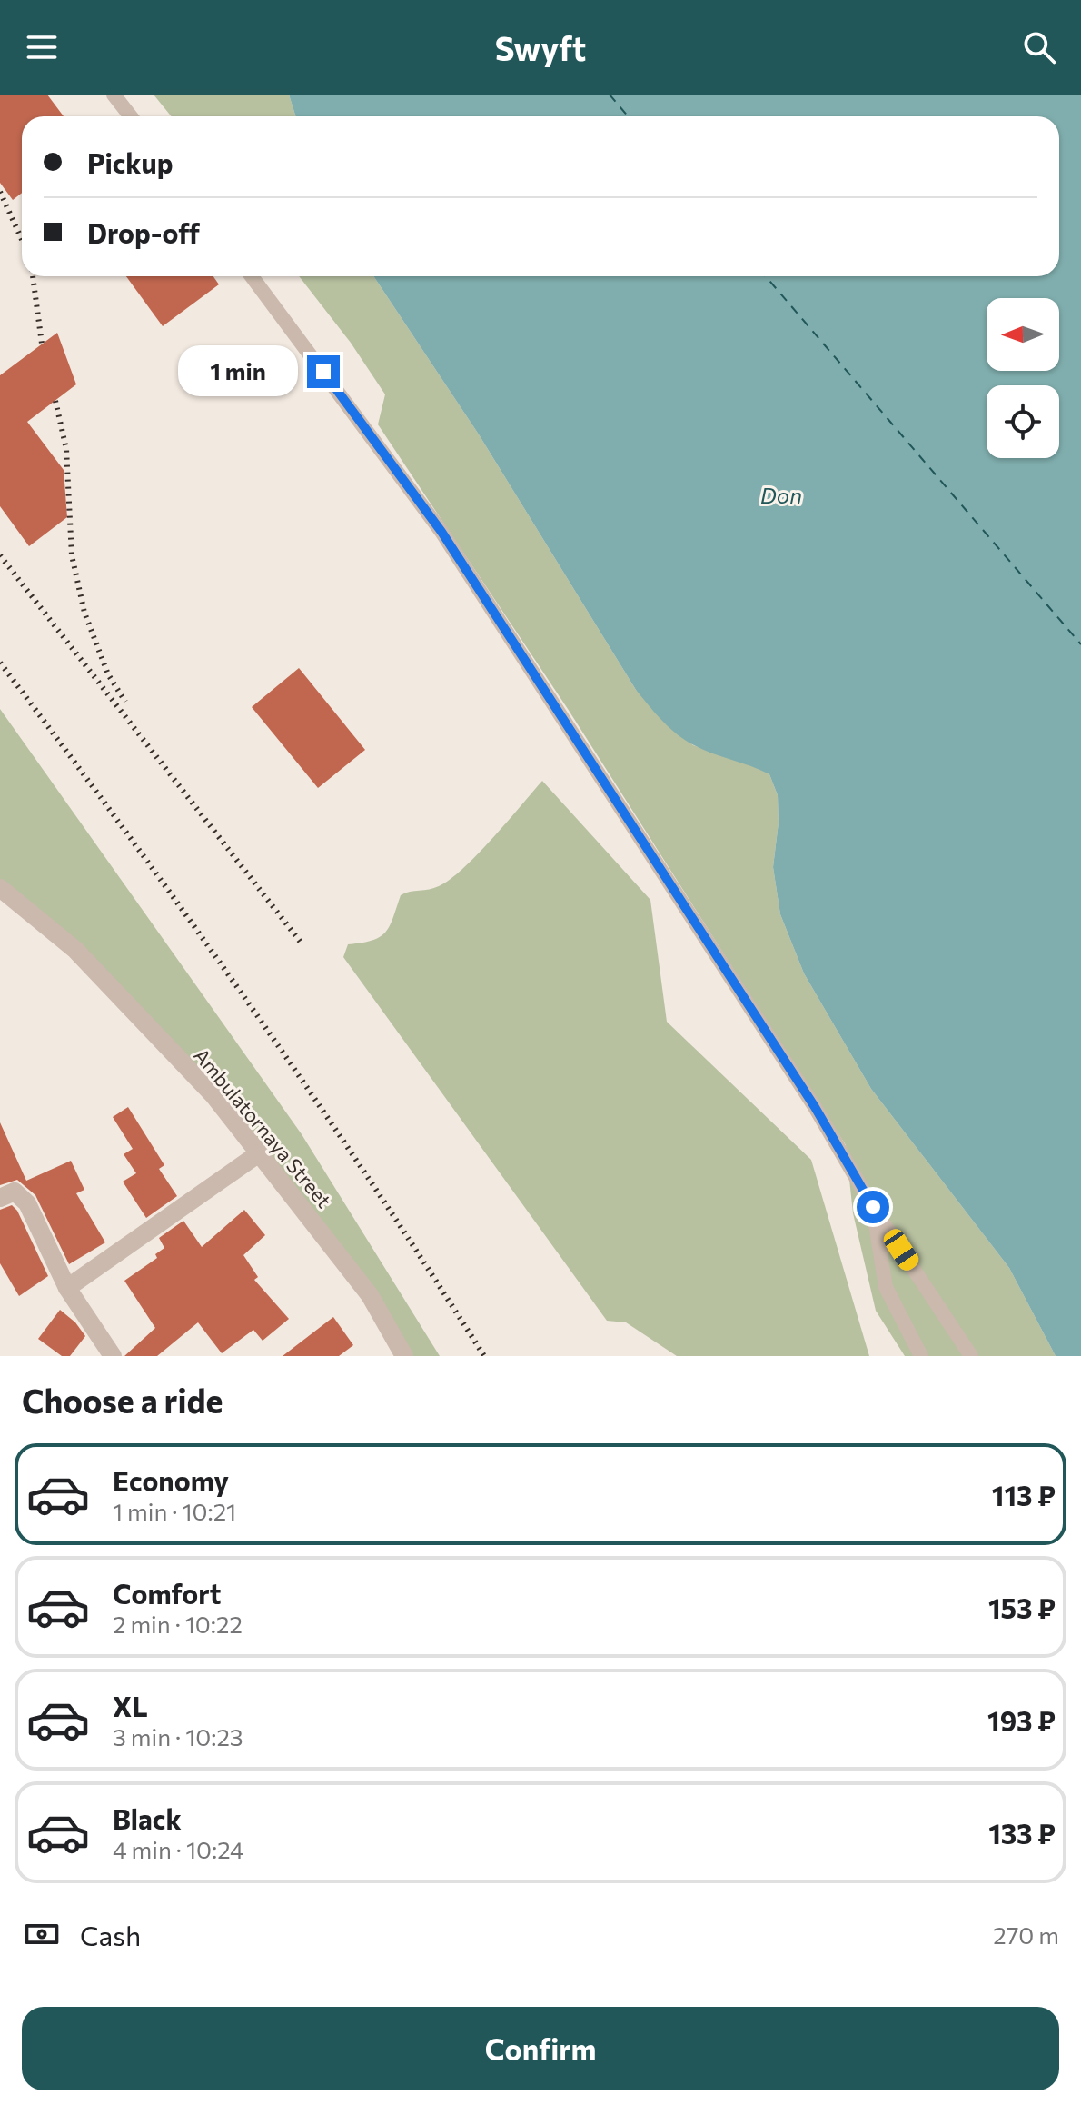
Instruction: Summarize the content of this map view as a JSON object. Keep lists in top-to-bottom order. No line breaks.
{"streets":{"street":["Ambulatornaya Street"]},"water":["Don"],"north":"left","page":{"header":"Swyft","banner":["Pickup","Drop-off"],"bubble":"1 min","heading":"Choose a ride","list":[{"name":"Economy","note":"1 min · 10:21","value":"113 ₽"},{"name":"Comfort","note":"2 min · 10:22","value":"153 ₽"},{"name":"XL","note":"3 min · 10:23","value":"193 ₽"},{"name":"Black","note":"4 min · 10:24","value":"133 ₽"}],"pay":["Cash","270 m"],"buttons":"Confirm"}}
